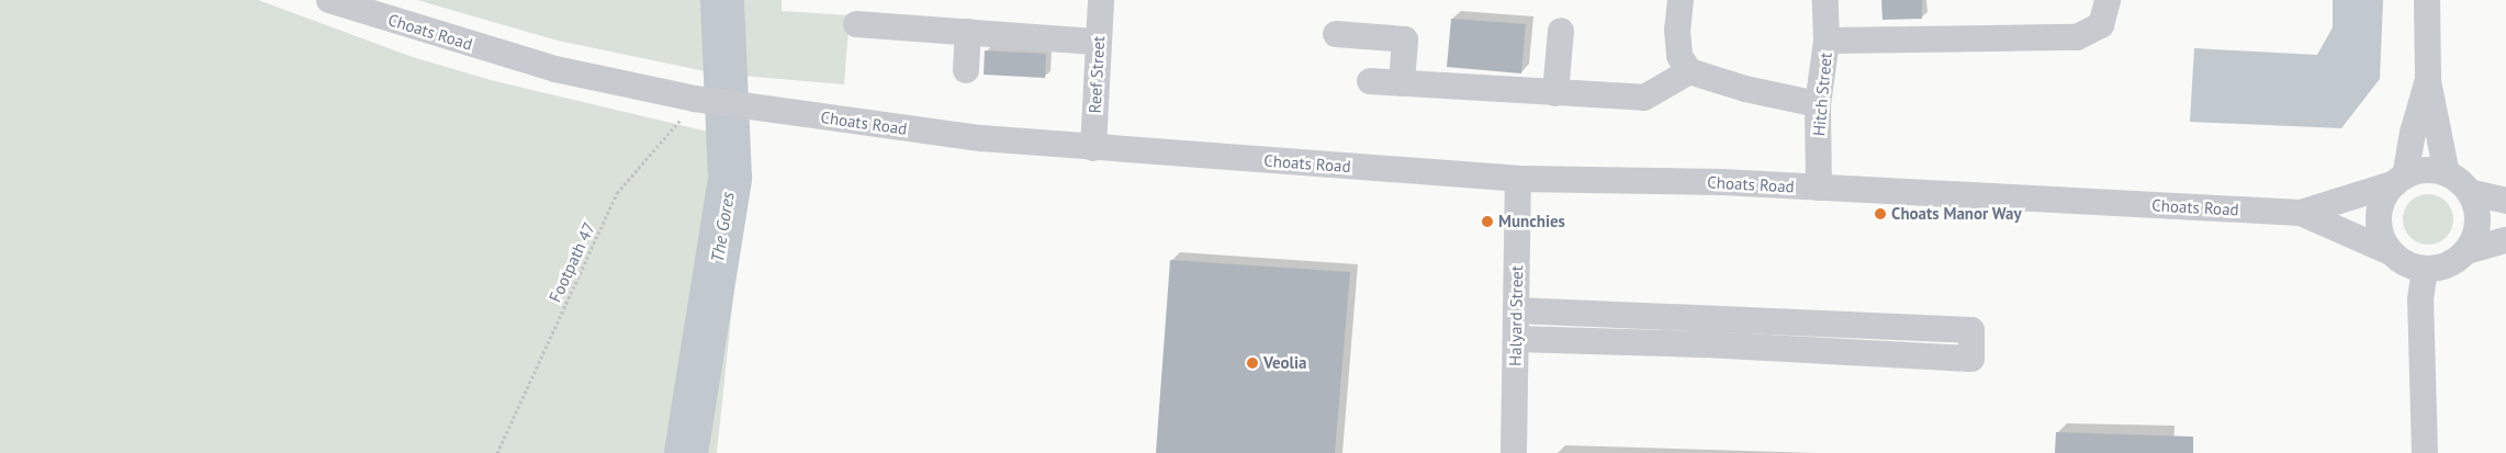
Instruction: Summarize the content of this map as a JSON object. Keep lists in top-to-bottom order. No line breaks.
{"streets":{"street":["Choats Road","Reef Street","Hitch Street","Halyard Street"],"path":["Footpath 47"]},"crossings":[["Choats Road","Reef Street"],["Choats Road","Hitch Street"],["Choats Road","Footpath 47"],["Choats Road","Halyard Street"]],"water":["The Gores"],"places":["Choats Manor Way","Munchies","Veolia"]}
